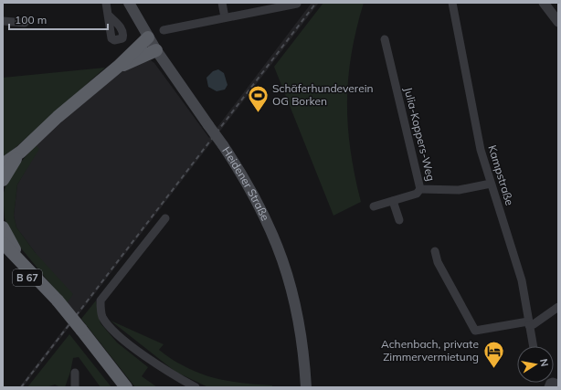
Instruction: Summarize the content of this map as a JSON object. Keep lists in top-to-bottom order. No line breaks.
{"streets":{"highway":["B 67"],"main road":["Heidener Straße"],"street":["Julia-Koppers-Weg","Kampstraße"]},"crossings":[["Julia-Koppers-Weg","Kampstraße"]],"places":{"sports":["Schäferhundeverein OG Borken"],"hotel":["Achenbach, private Zimmervermietung"]},"scale_bar":"100 m","north":"right"}
